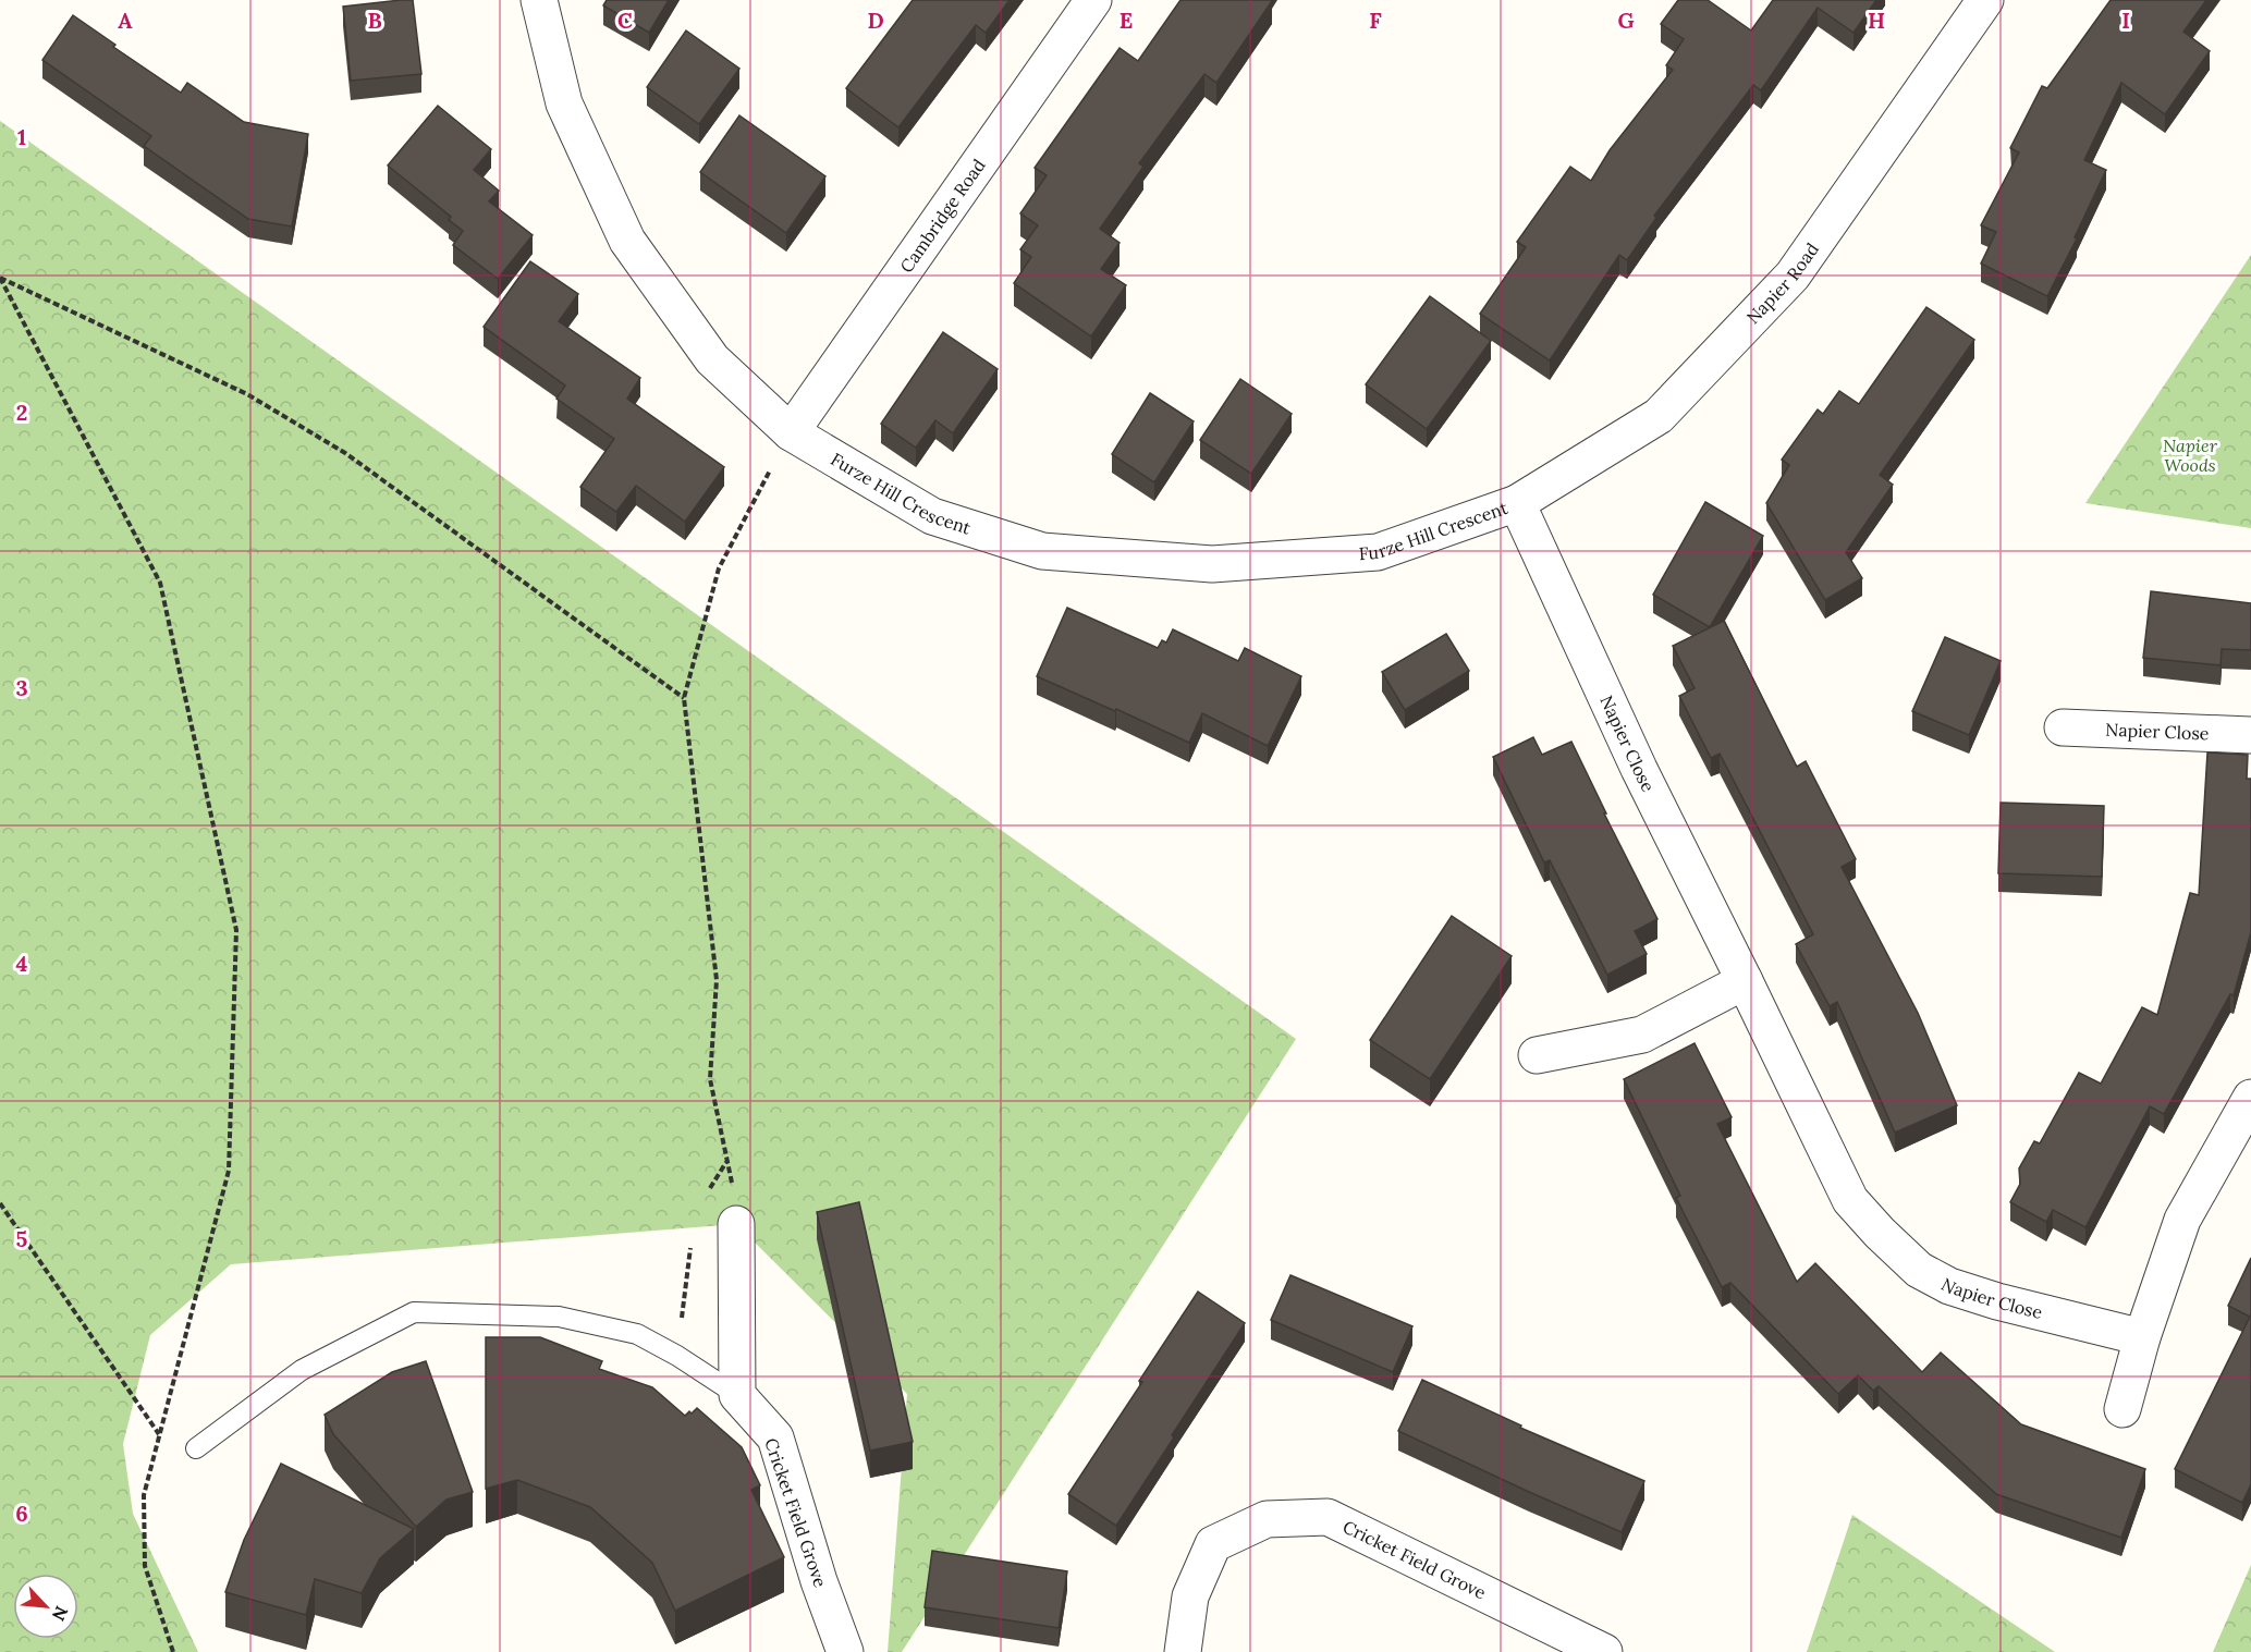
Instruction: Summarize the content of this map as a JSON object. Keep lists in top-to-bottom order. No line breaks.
{"streets":{"street":["Cambridge Road","Napier Road","Furze Hill Crescent","Napier Close","Cricket Field Grove"]},"crossings":[["Cambridge Road","Furze Hill Crescent"],["Napier Road","Furze Hill Crescent"],["Napier Road","Napier Close"],["Furze Hill Crescent","Napier Close"]],"parks":["Napier Woods"],"north":"bottom right","grid":{"columns":["A","B","C","D","E","F","G","H","I"],"rows":["1","2","3","4","5","6"]}}
